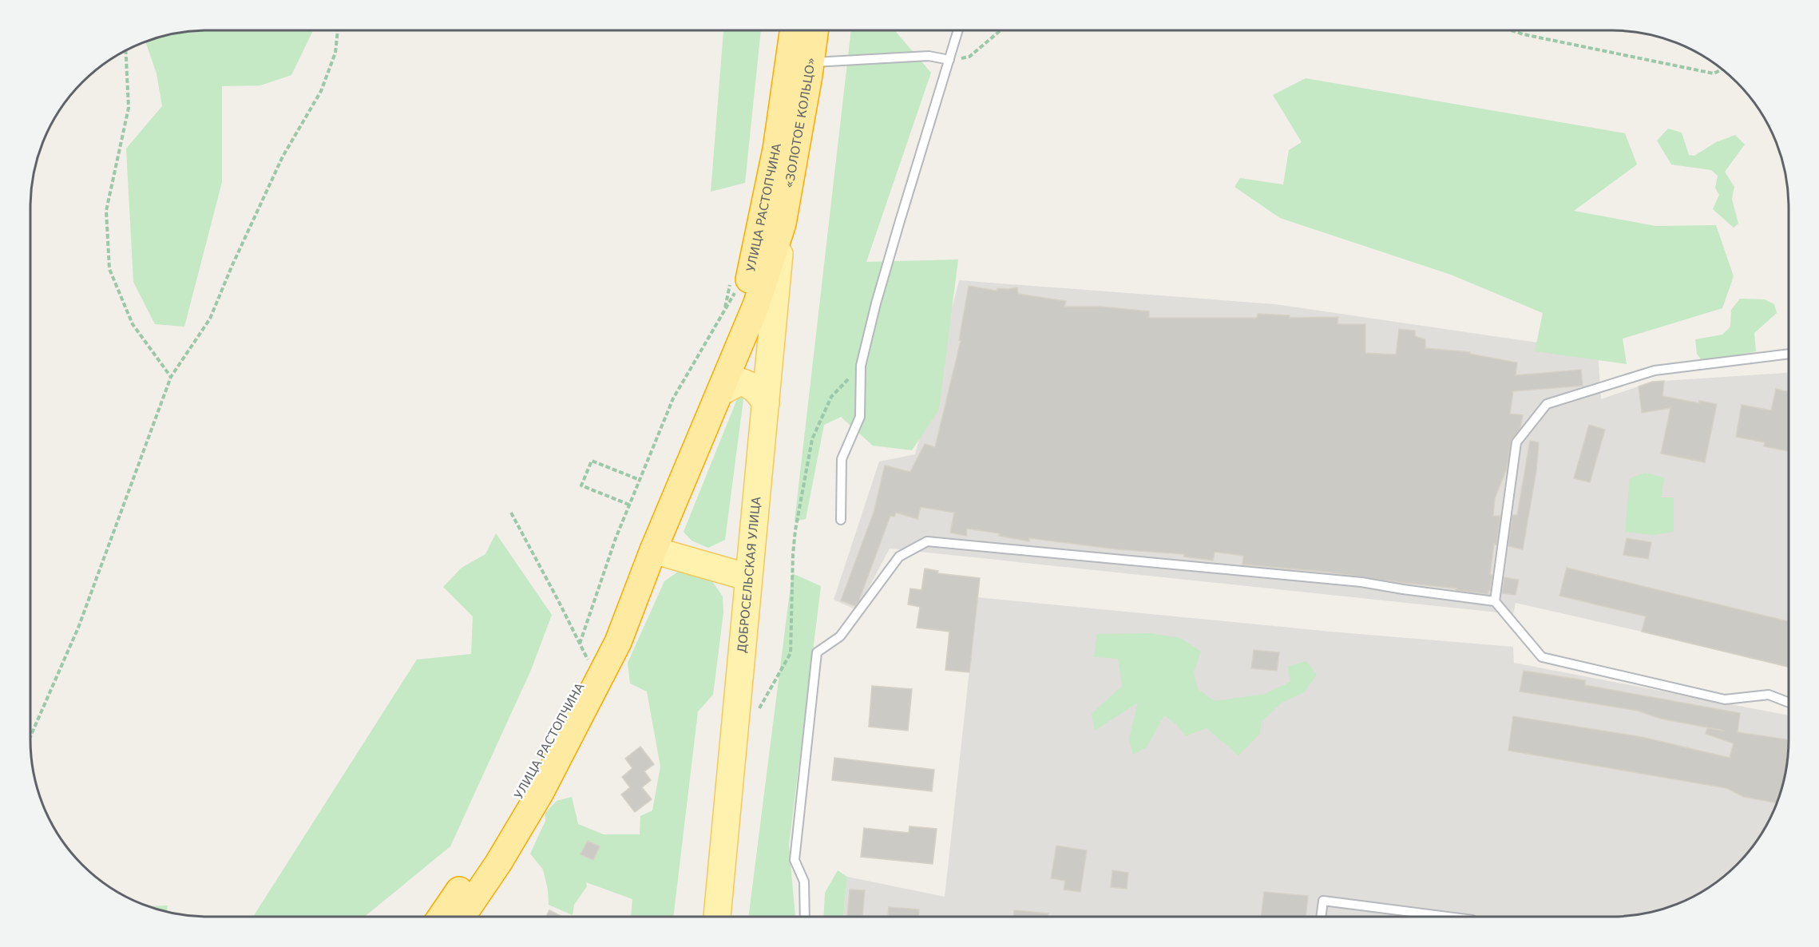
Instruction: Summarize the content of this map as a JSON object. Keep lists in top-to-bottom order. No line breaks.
{"streets":{"highway":["«ЗОЛОТОЕ КОЛЬЦО»","УЛИЦА РАСТОПЧИНА"],"main road":["ДОБРОСЕЛЬСКАЯ УЛИЦА"]},"crossings":[["«ЗОЛОТОЕ КОЛЬЦО»","УЛИЦА РАСТОПЧИНА"],["«ЗОЛОТОЕ КОЛЬЦО»","ДОБРОСЕЛЬСКАЯ УЛИЦА"],["УЛИЦА РАСТОПЧИНА","ДОБРОСЕЛЬСКАЯ УЛИЦА"]]}
